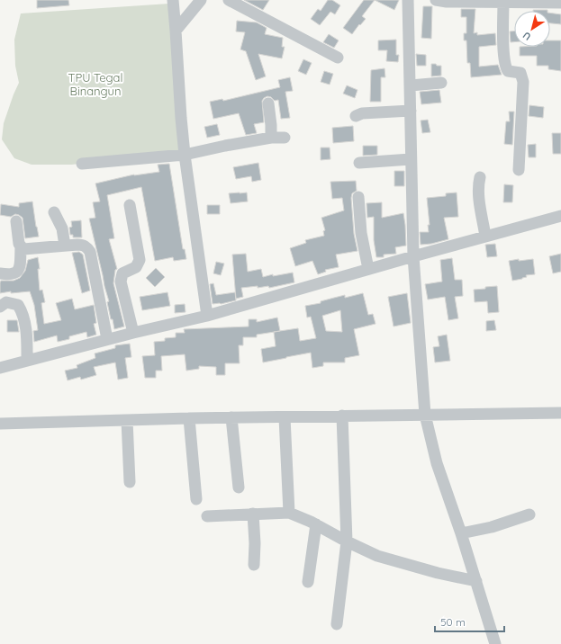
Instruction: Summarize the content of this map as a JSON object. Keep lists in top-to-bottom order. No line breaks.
{"parks":["TPU Tegal Binangun"],"scale_bar":"50 m","north":"bottom left"}
